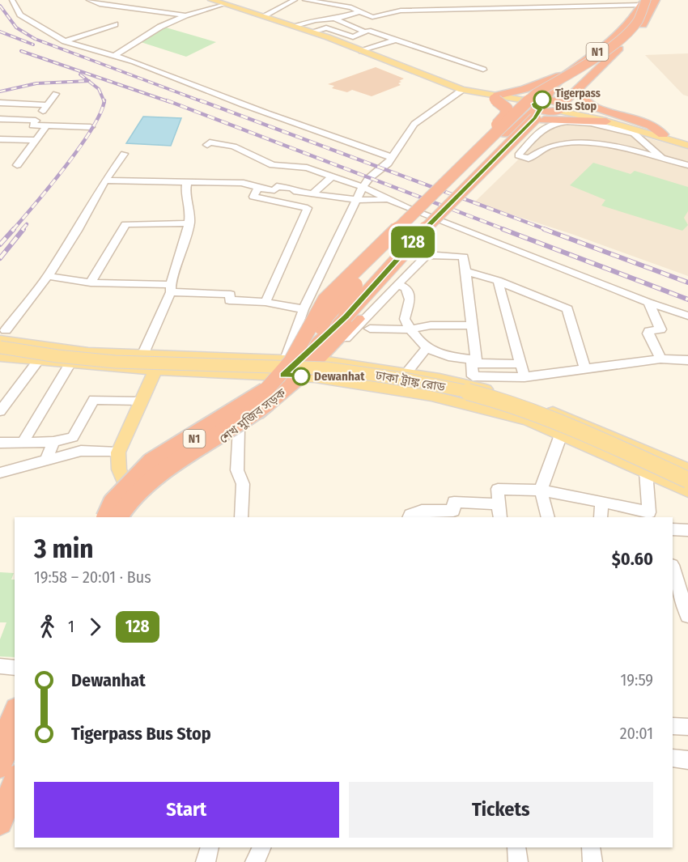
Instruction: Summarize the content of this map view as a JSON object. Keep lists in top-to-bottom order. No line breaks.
{"streets":{"highway":["N1","শেখ মুজিব সড়ক"],"main road":["ঢাকা ট্রাঙ্ক রোড"]},"crossings":[["N1","ঢাকা ট্রাঙ্ক রোড"],["N1","শেখ মুজিব সড়ক"],["ঢাকা ট্রাঙ্ক রোড","শেখ মুজিব সড়ক"]],"places":["Tigerpass Bus Stop","Dewanhat"],"lines":["bus line 128"],"page":{"on_map":"128","heading":["3 min","19:58 – 20:01 · Bus","$0.60"],"legs":["1","128"],"list":[{"name":"Dewanhat","value":"19:59"},{"name":"Tigerpass Bus Stop","value":"20:01"}],"buttons":["Start","Tickets"]}}
